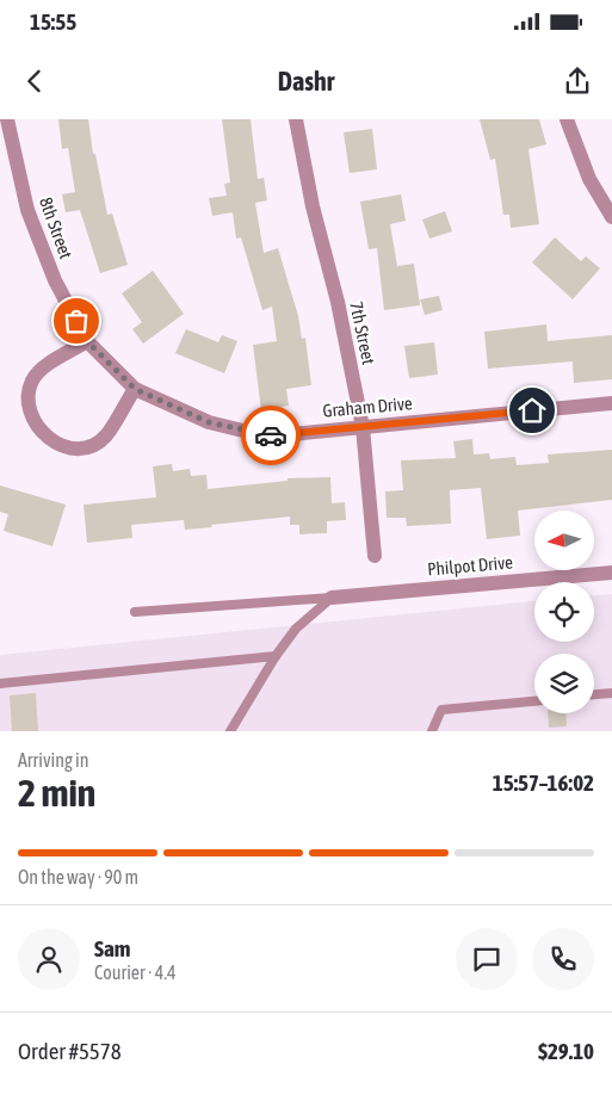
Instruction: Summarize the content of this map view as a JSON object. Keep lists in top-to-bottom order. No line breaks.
{"streets":{"street":["8th Street","7th Street","Graham Drive","Philpot Drive"]},"crossings":[["8th Street","Graham Drive"],["7th Street","Graham Drive"]],"north":"left","page":{"status":"15:55","header":"Dashr","heading":["2 min","Arriving in","15:57–16:02"],"panel":["Sam","Courier · 4.4","Order #5578","$29.10"],"bar":"On the way · 90 m"}}
